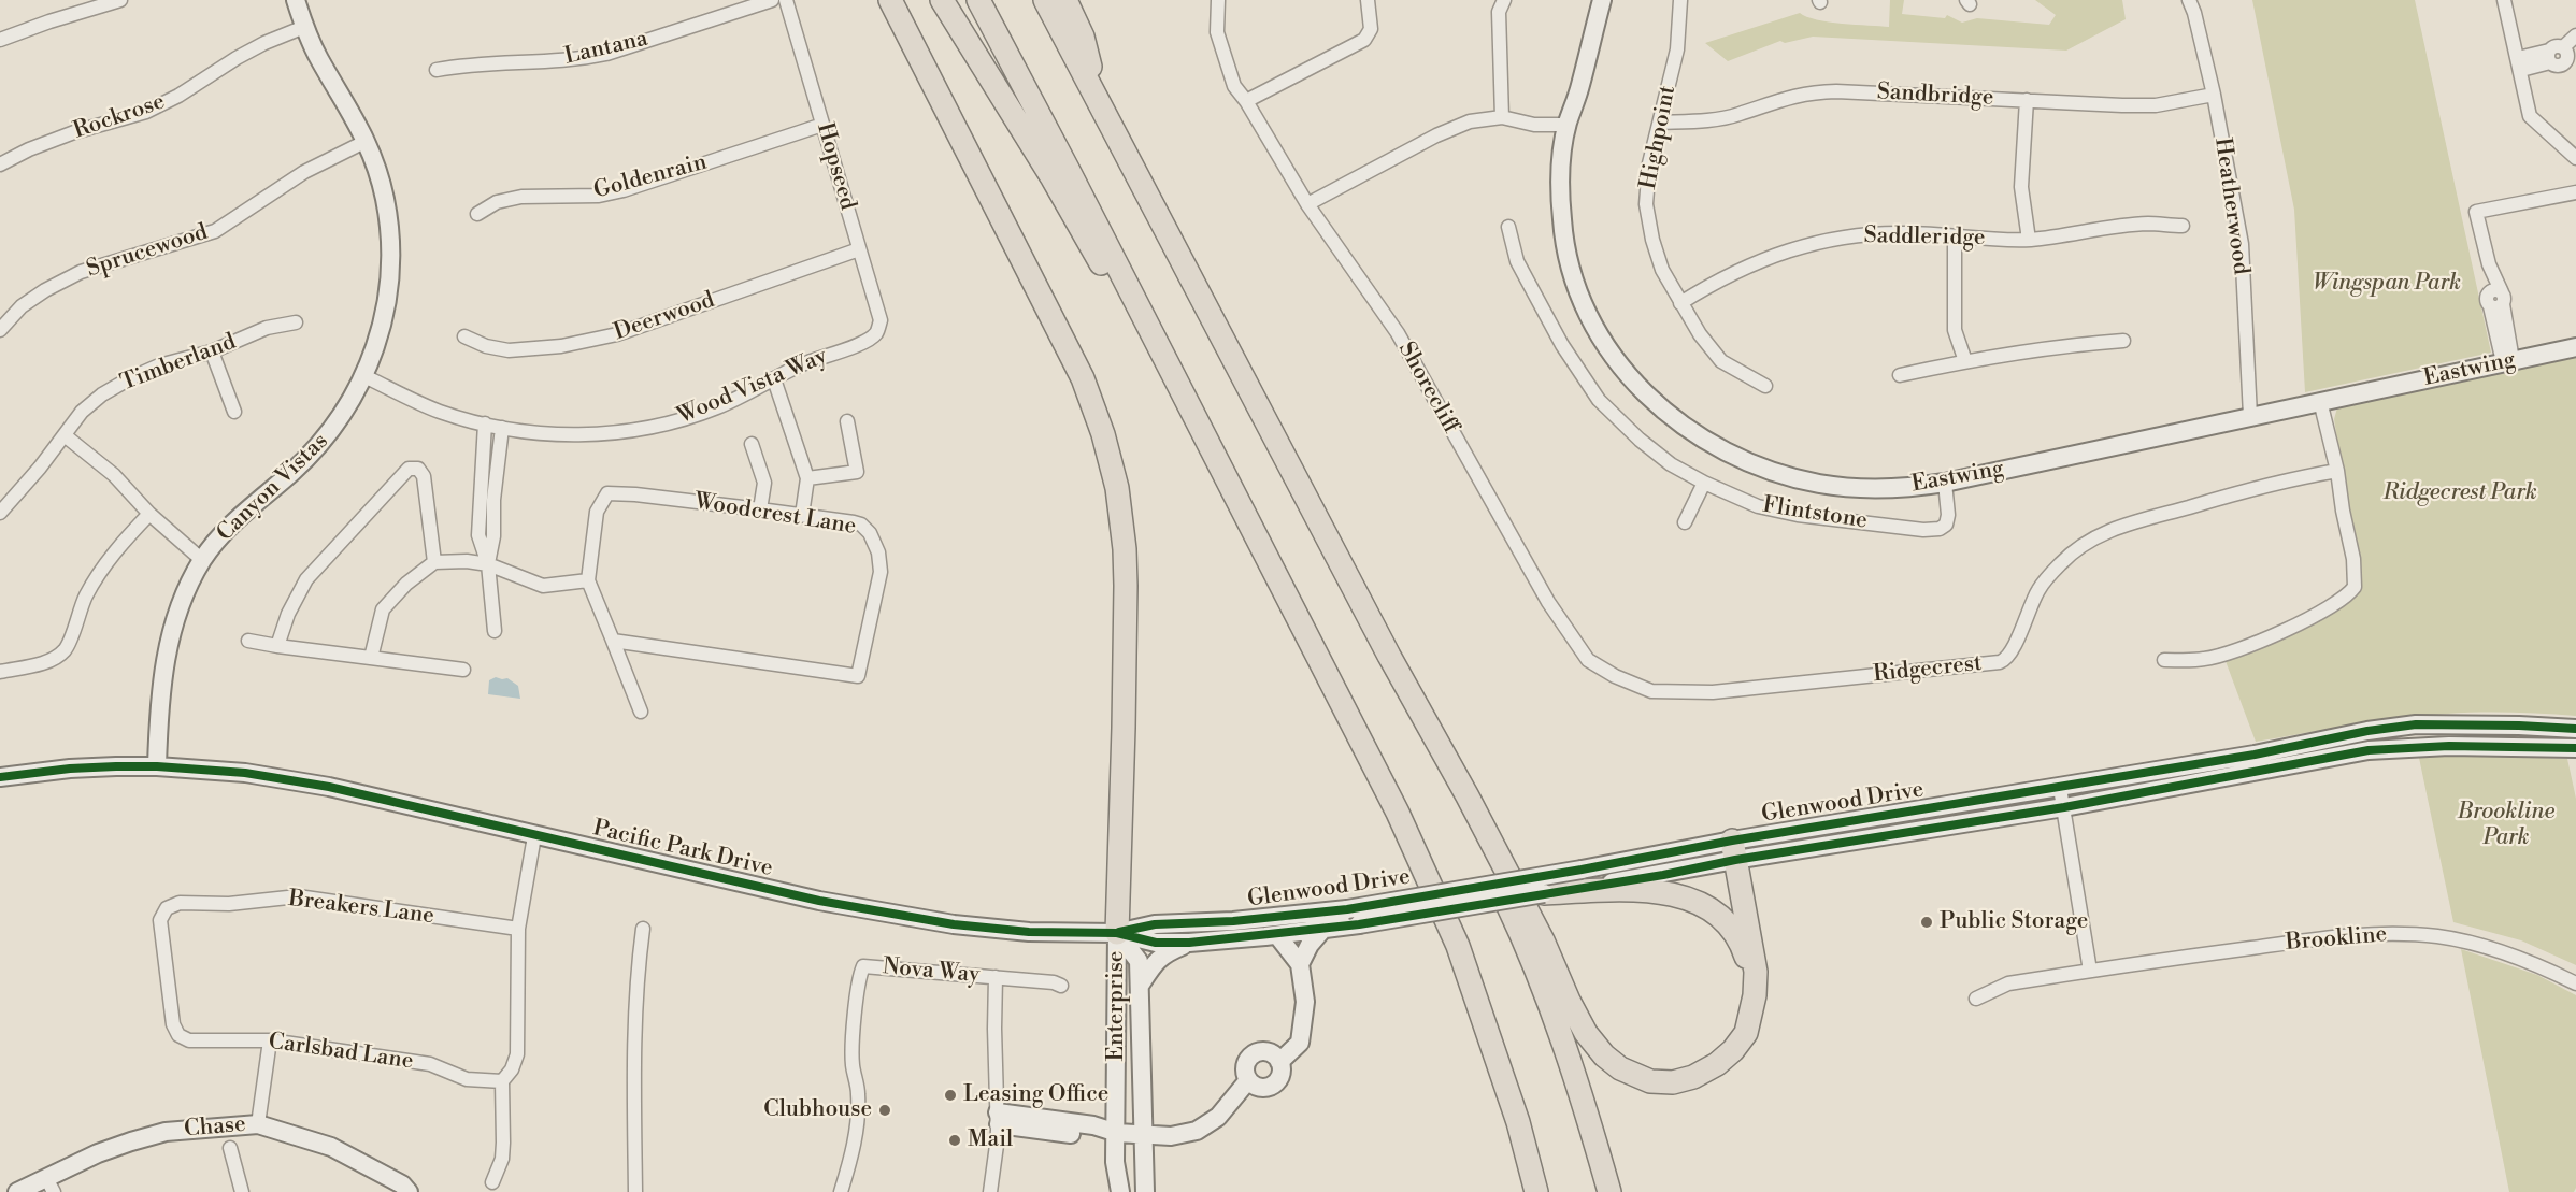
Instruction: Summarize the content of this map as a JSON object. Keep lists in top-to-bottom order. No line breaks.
{"streets":{"main road":["Eastwing","Canyon Vistas","Glenwood Drive","Pacific Park Drive","Enterprise","Chase"],"street":["Lantana","Sandbridge","Rockrose","Highpoint","Hopseed","Goldenrain","Heatherwood","Saddleridge","Sprucewood","Deerwood","Timberland","Wood Vista Way","Shorecliff","Flintstone","Woodcrest Lane","Ridgecrest","Breakers Lane","Brookline","Nova Way","Carlsbad Lane"]},"crossings":[["Sandbridge","Highpoint"],["Sandbridge","Heatherwood"],["Rockrose","Canyon Vistas"],["Highpoint","Saddleridge"],["Hopseed","Goldenrain"],["Hopseed","Deerwood"],["Hopseed","Wood Vista Way"],["Heatherwood","Eastwing"],["Sprucewood","Canyon Vistas"],["Eastwing","Flintstone"],["Wood Vista Way","Canyon Vistas"],["Shorecliff","Ridgecrest"],["Canyon Vistas","Pacific Park Drive"],["Glenwood Drive","Pacific Park Drive"],["Glenwood Drive","Enterprise"],["Pacific Park Drive","Enterprise"],["Breakers Lane","Carlsbad Lane"]],"parks":["Wingspan Park","Ridgecrest Park","Brookline Park"],"places":["Public Storage","Leasing Office","Clubhouse","Mail"]}
